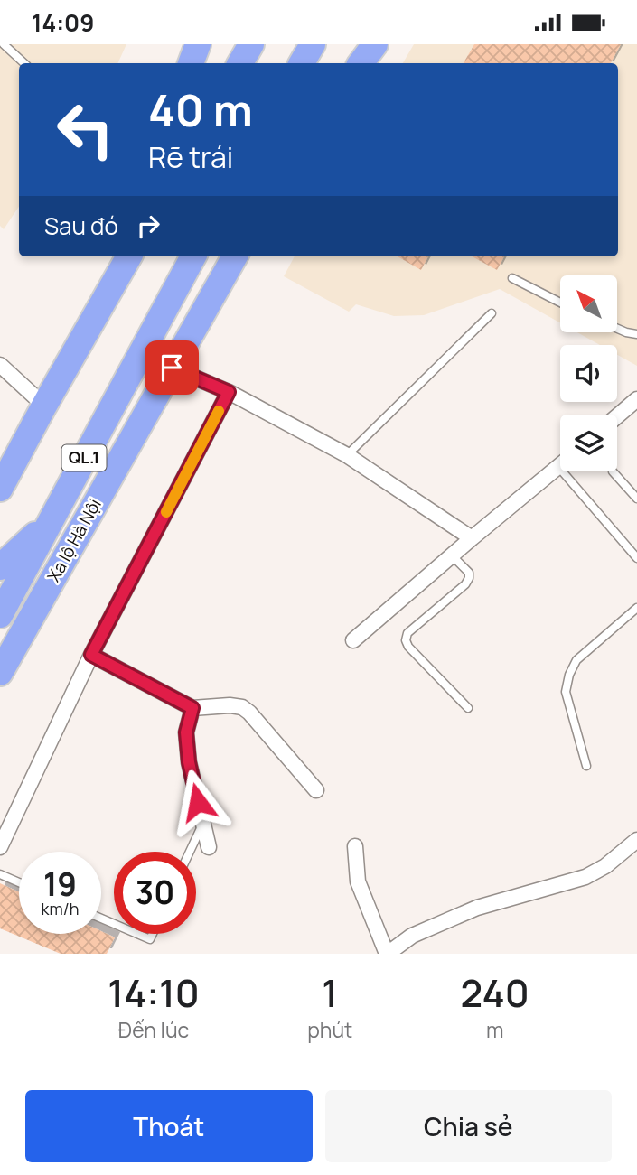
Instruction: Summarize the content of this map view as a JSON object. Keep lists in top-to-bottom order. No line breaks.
{"streets":{"highway":["QL.1","Xa lộ Hà Nội"]},"north":"top left","page":{"status":"14:09","turn":["40 m","Rẽ trái"],"then":"Sau đó","speed":"19 km/h","limit":"30","eta":["14:10","Đến lúc","1","phút","240","m"],"buttons":["Thoát","Chia sẻ"]}}
